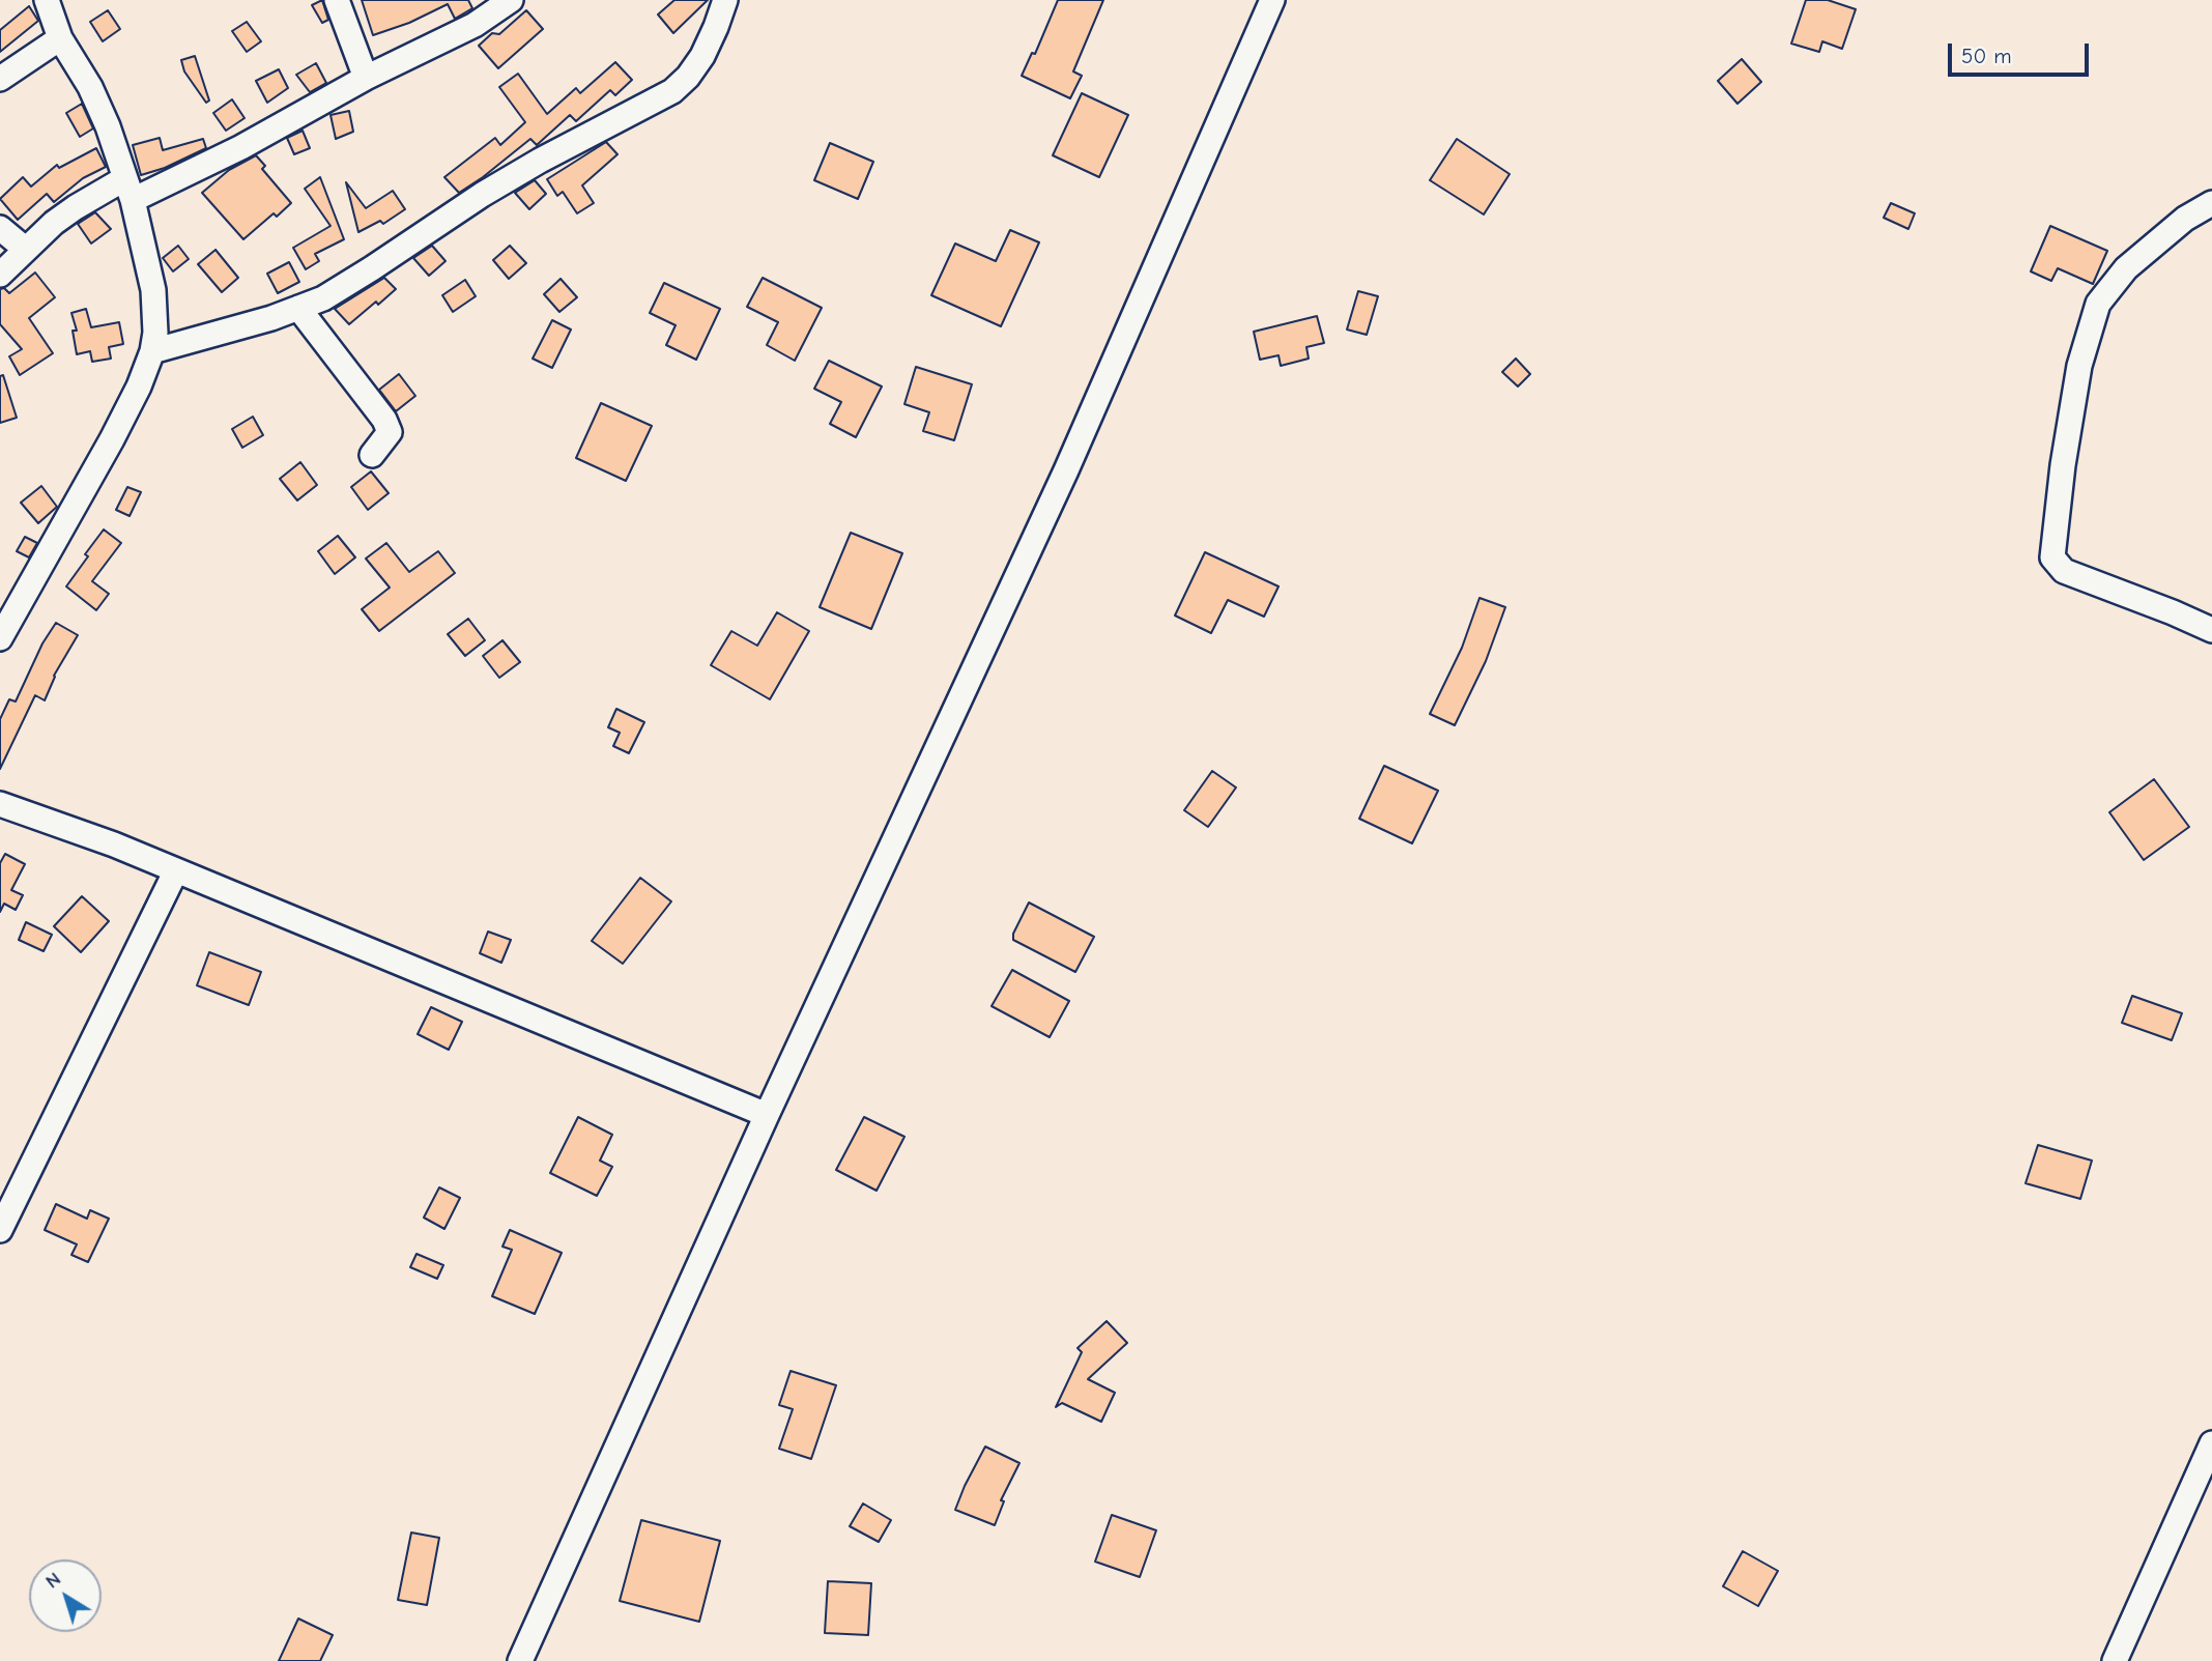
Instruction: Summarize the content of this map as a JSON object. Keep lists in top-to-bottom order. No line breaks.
{"scale_bar":"50 m","north":"top left"}
